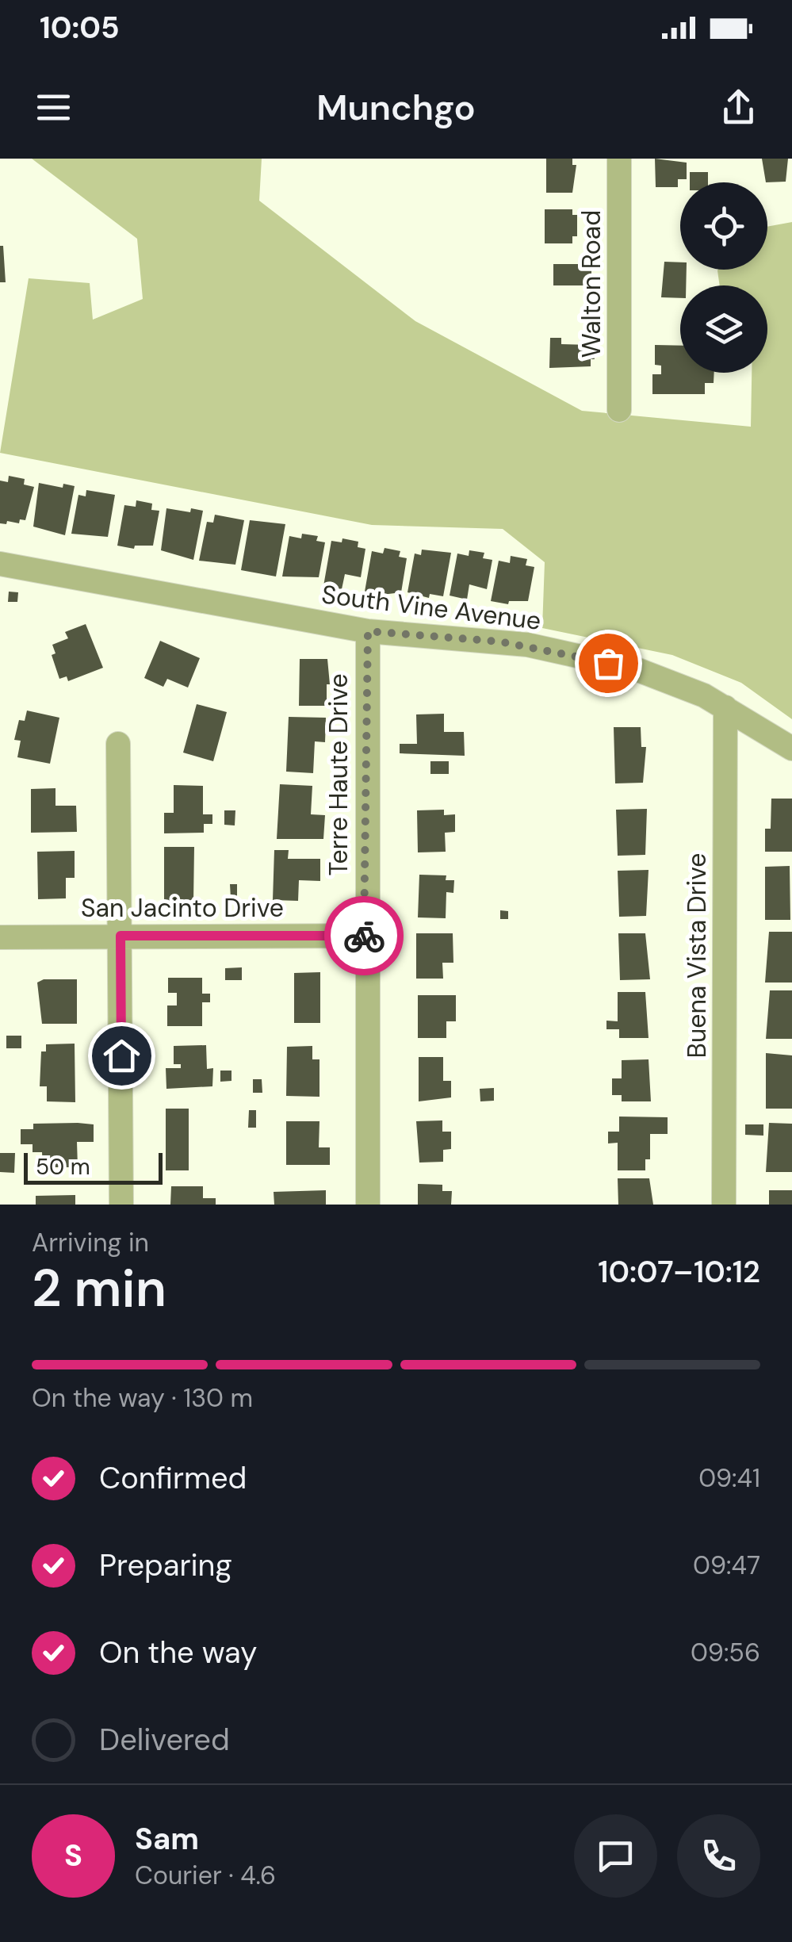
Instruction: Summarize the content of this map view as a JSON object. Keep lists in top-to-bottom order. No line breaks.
{"streets":{"street":["Walton Road","South Vine Avenue","Terre Haute Drive","San Jacinto Drive","Buena Vista Drive"]},"crossings":[["South Vine Avenue","Terre Haute Drive"],["South Vine Avenue","Buena Vista Drive"],["Terre Haute Drive","San Jacinto Drive"]],"scale_bar":"50 m","page":{"status":"10:05","header":"Munchgo","scale":"50 m","heading":["2 min","Arriving in","10:07–10:12"],"panel":["Sam","Courier · 4.6"],"bar":"On the way · 130 m","list":[["Confirmed","09:41"],["Preparing","09:47"],["On the way","09:56"],"Delivered"],"round":"S"}}
